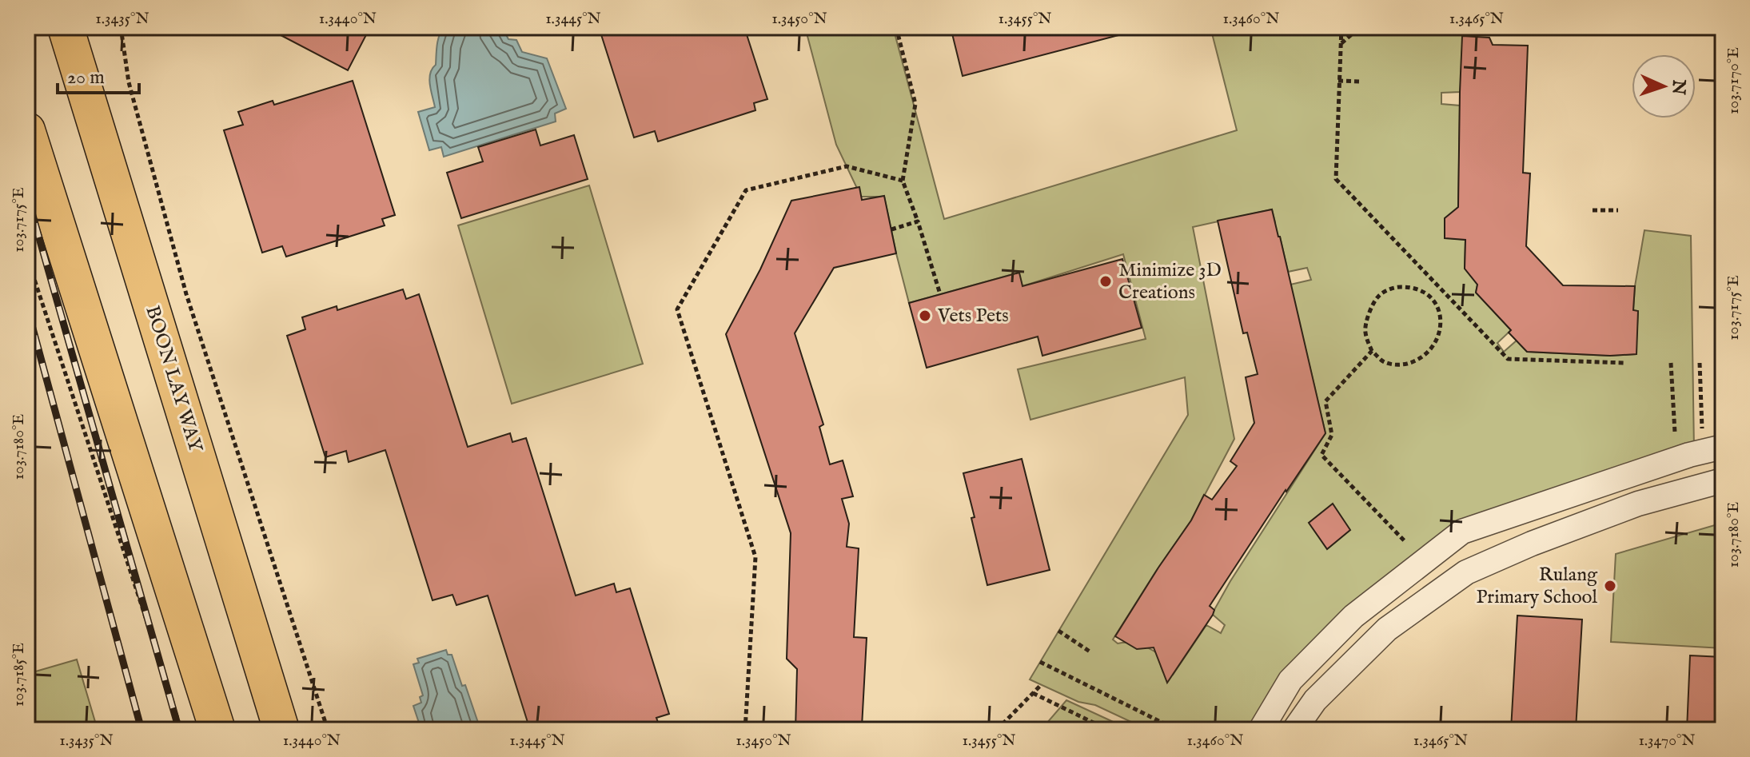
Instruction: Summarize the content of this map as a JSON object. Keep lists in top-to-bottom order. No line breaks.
{"streets":{"main road":["BOON LAY WAY"]},"places":["Minimize 3D Creations","Vets Pets","Rulang Primary School"],"scale_bar":"20 m","north":"right","coordinates":["1.3435°N","1.3440°N","1.3445°N","1.3450°N","1.3455°N","1.3460°N","1.3465°N","103.7170°E","103.7175°E","103.7180°E","103.7185°E","1.3470°N"]}
